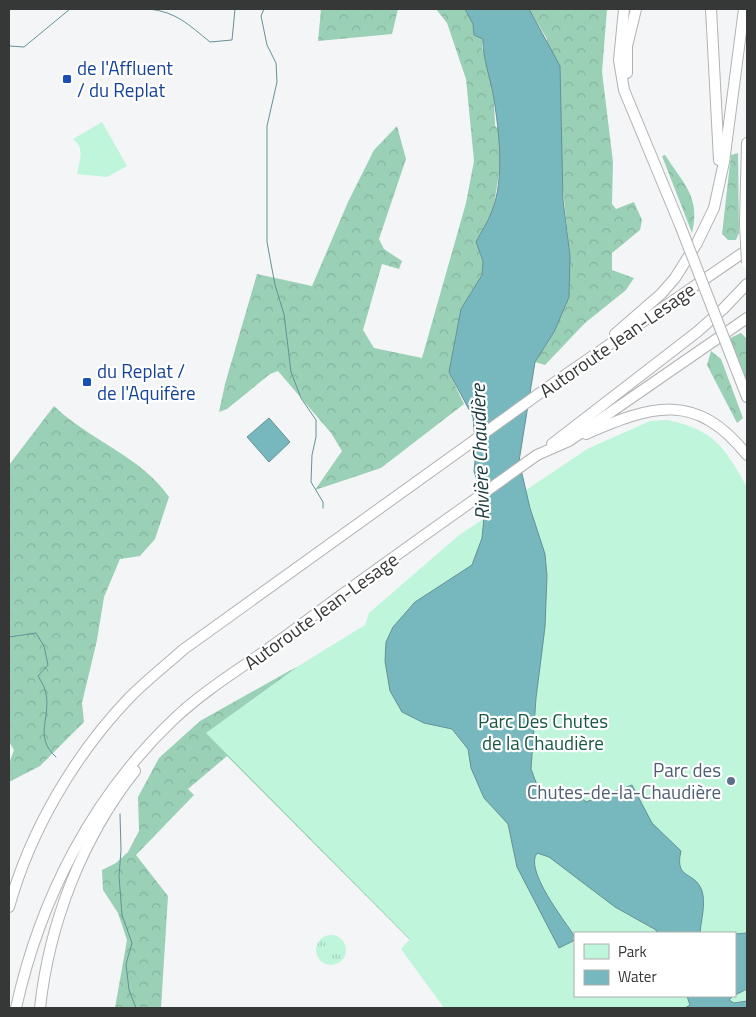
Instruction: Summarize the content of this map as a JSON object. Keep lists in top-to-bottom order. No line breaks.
{"streets":{"highway":["Autoroute Jean-Lesage"]},"water":["Rivière Chaudière"],"parks":["Parc Des Chutes de la Chaudière"],"places":{"transit":["de l'Affluent / du Replat","du Replat / de l'Aquifère"],"other":["Parc des Chutes-de-la-Chaudière"]},"legend":["Park","Water"]}
